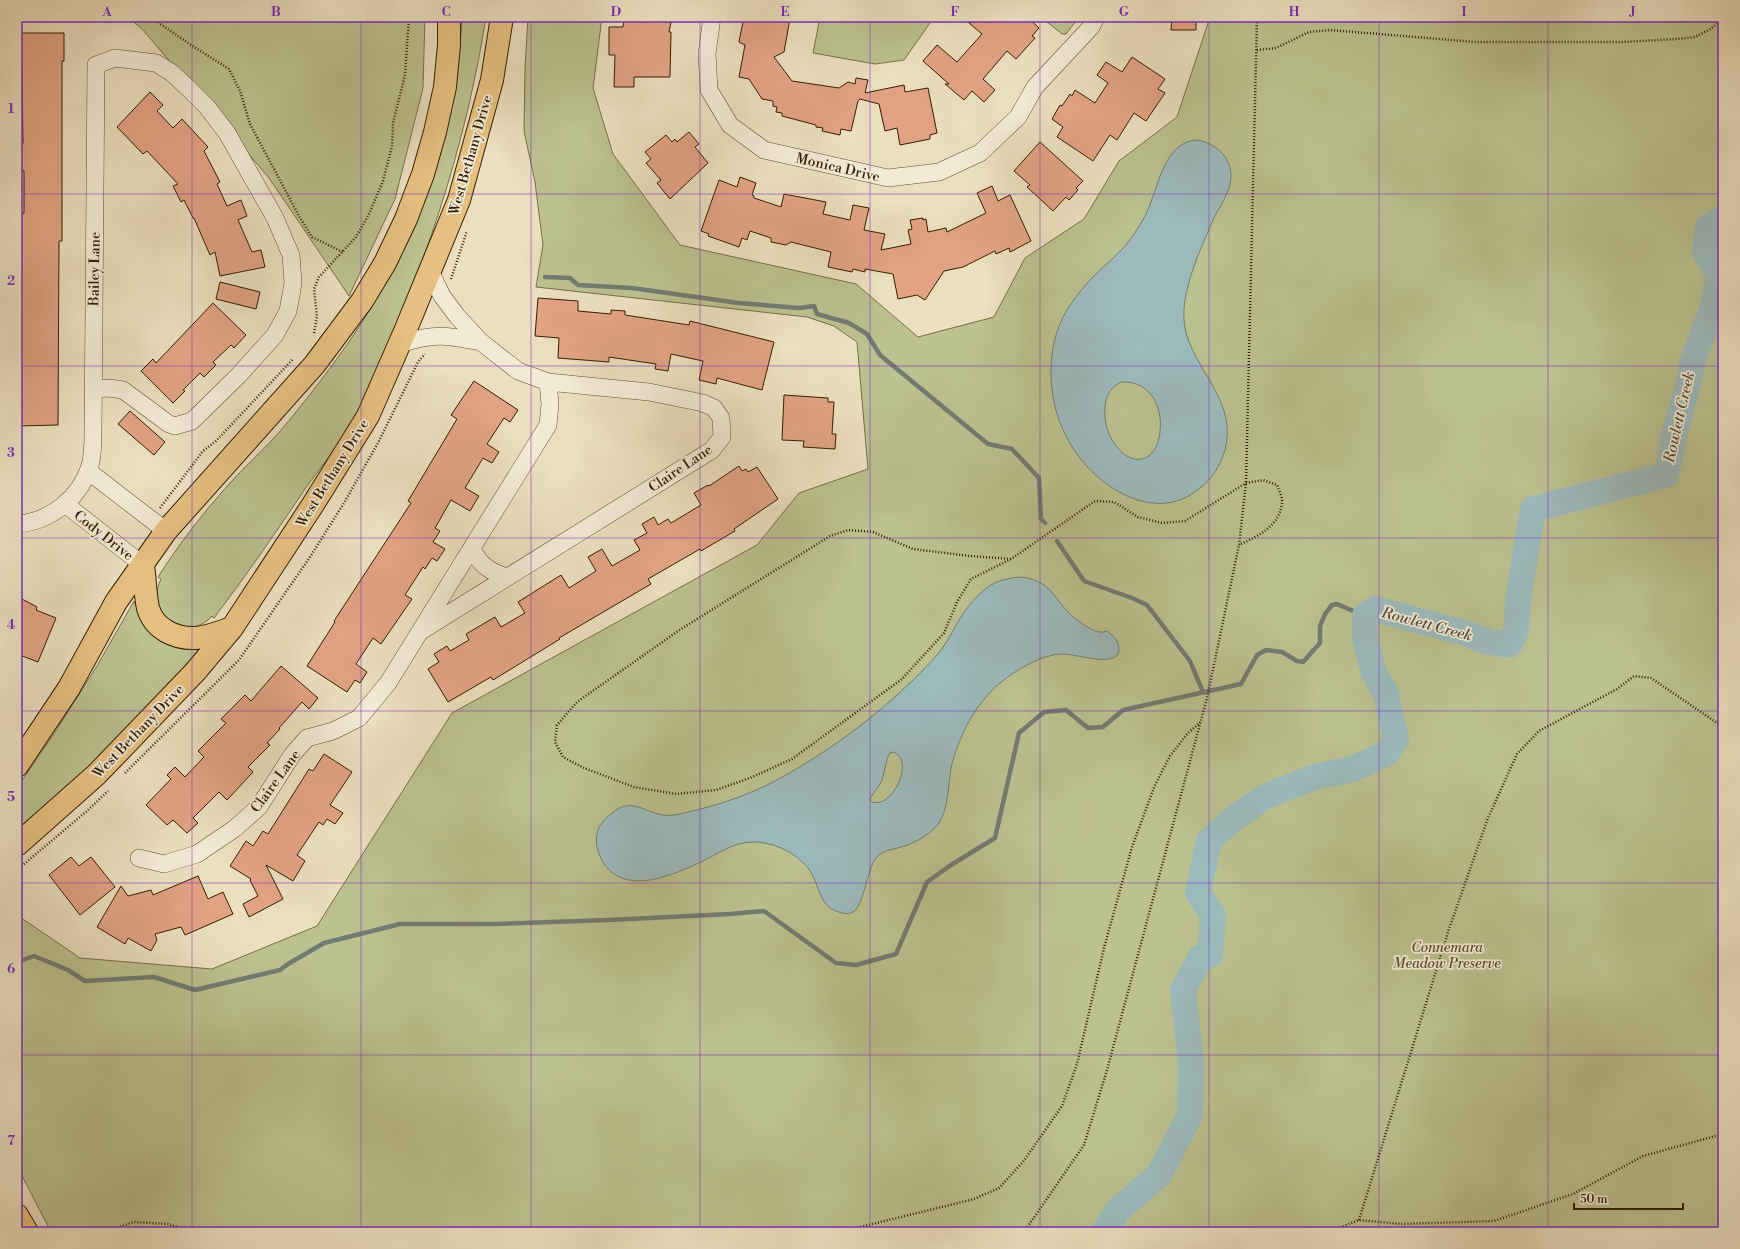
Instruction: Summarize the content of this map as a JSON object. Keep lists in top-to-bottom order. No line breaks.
{"streets":{"main road":["West Bethany Drive"],"street":["Monica Drive","Bailey Lane","Claire Lane","Cody Drive"]},"crossings":[["West Bethany Drive","Claire Lane"],["Bailey Lane","Cody Drive"]],"water":["Rowlett Creek"],"parks":["Connemara Meadow Preserve"],"scale_bar":"50 m","grid":{"columns":["A","B","C","D","E","F","G","H","I","J"],"rows":["1","2","3","4","5","6","7"]}}
